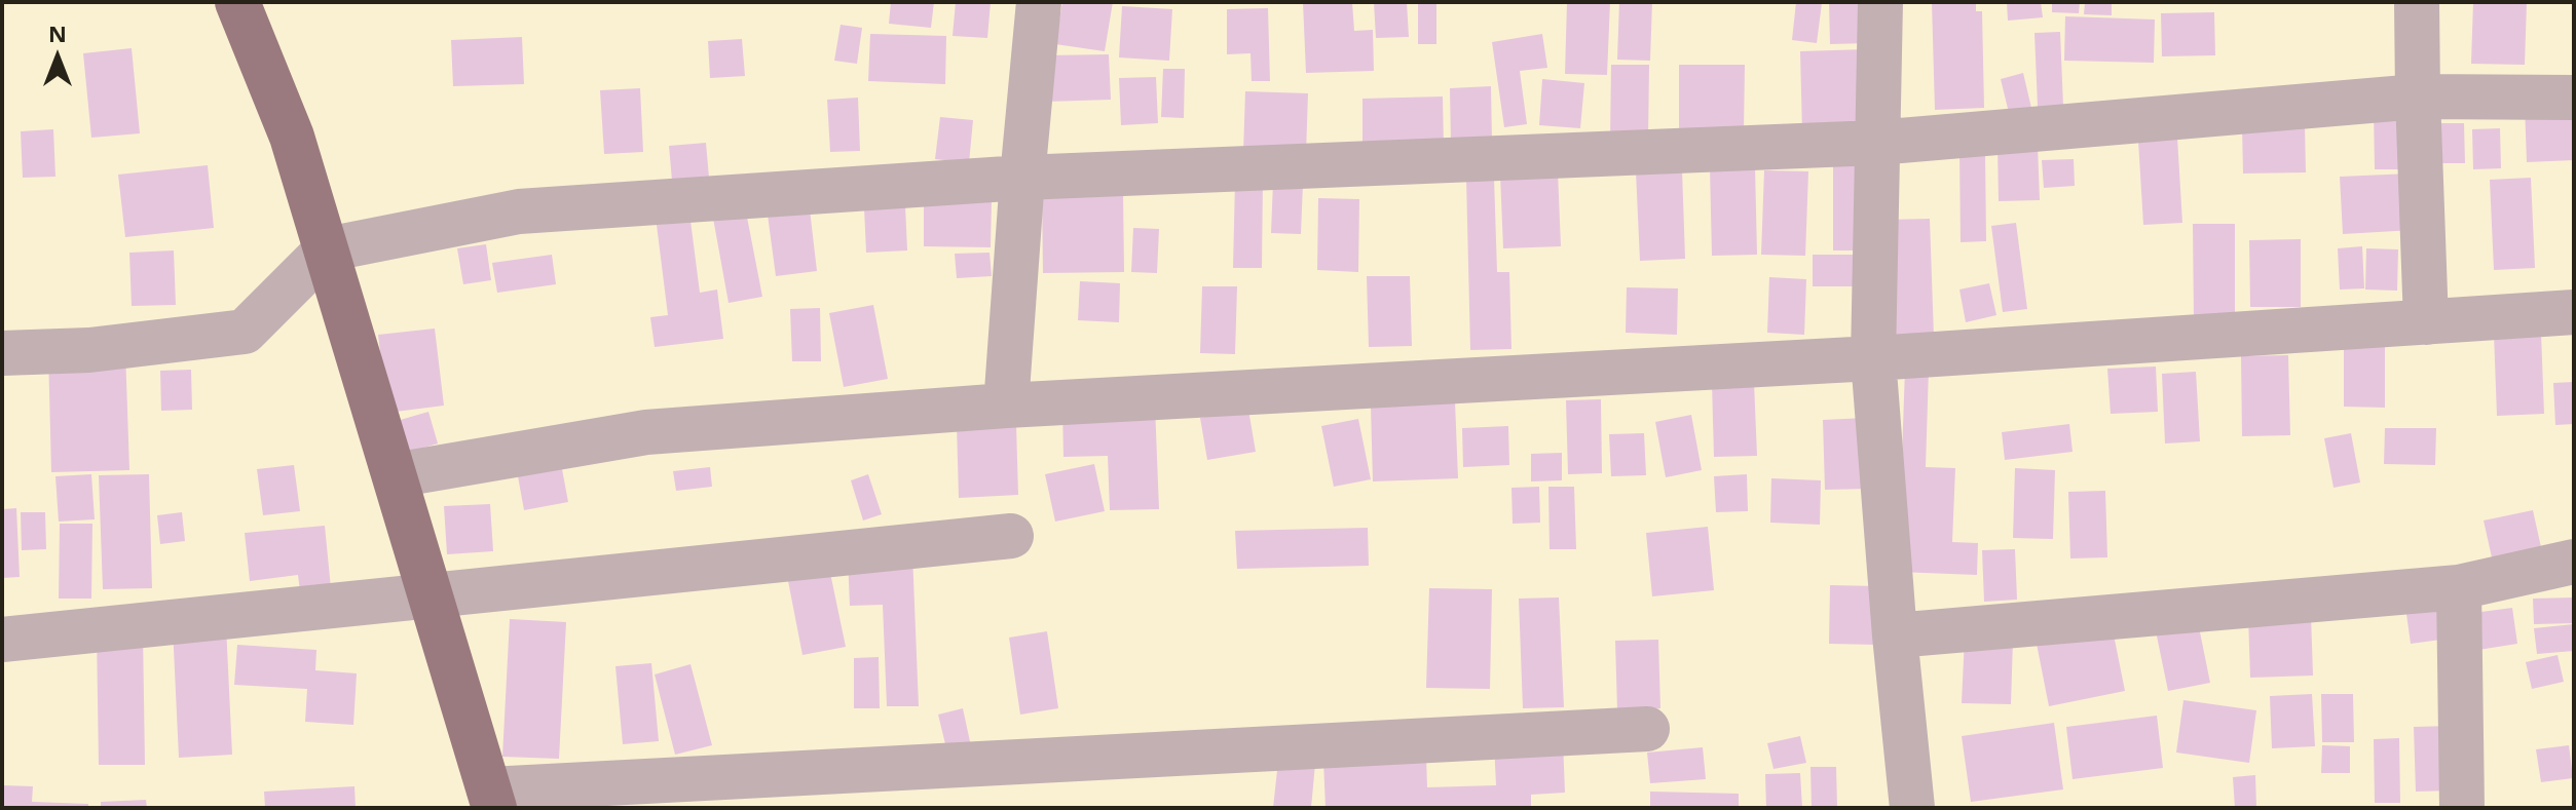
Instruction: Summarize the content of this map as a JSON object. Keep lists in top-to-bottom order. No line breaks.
{"north":"top"}
